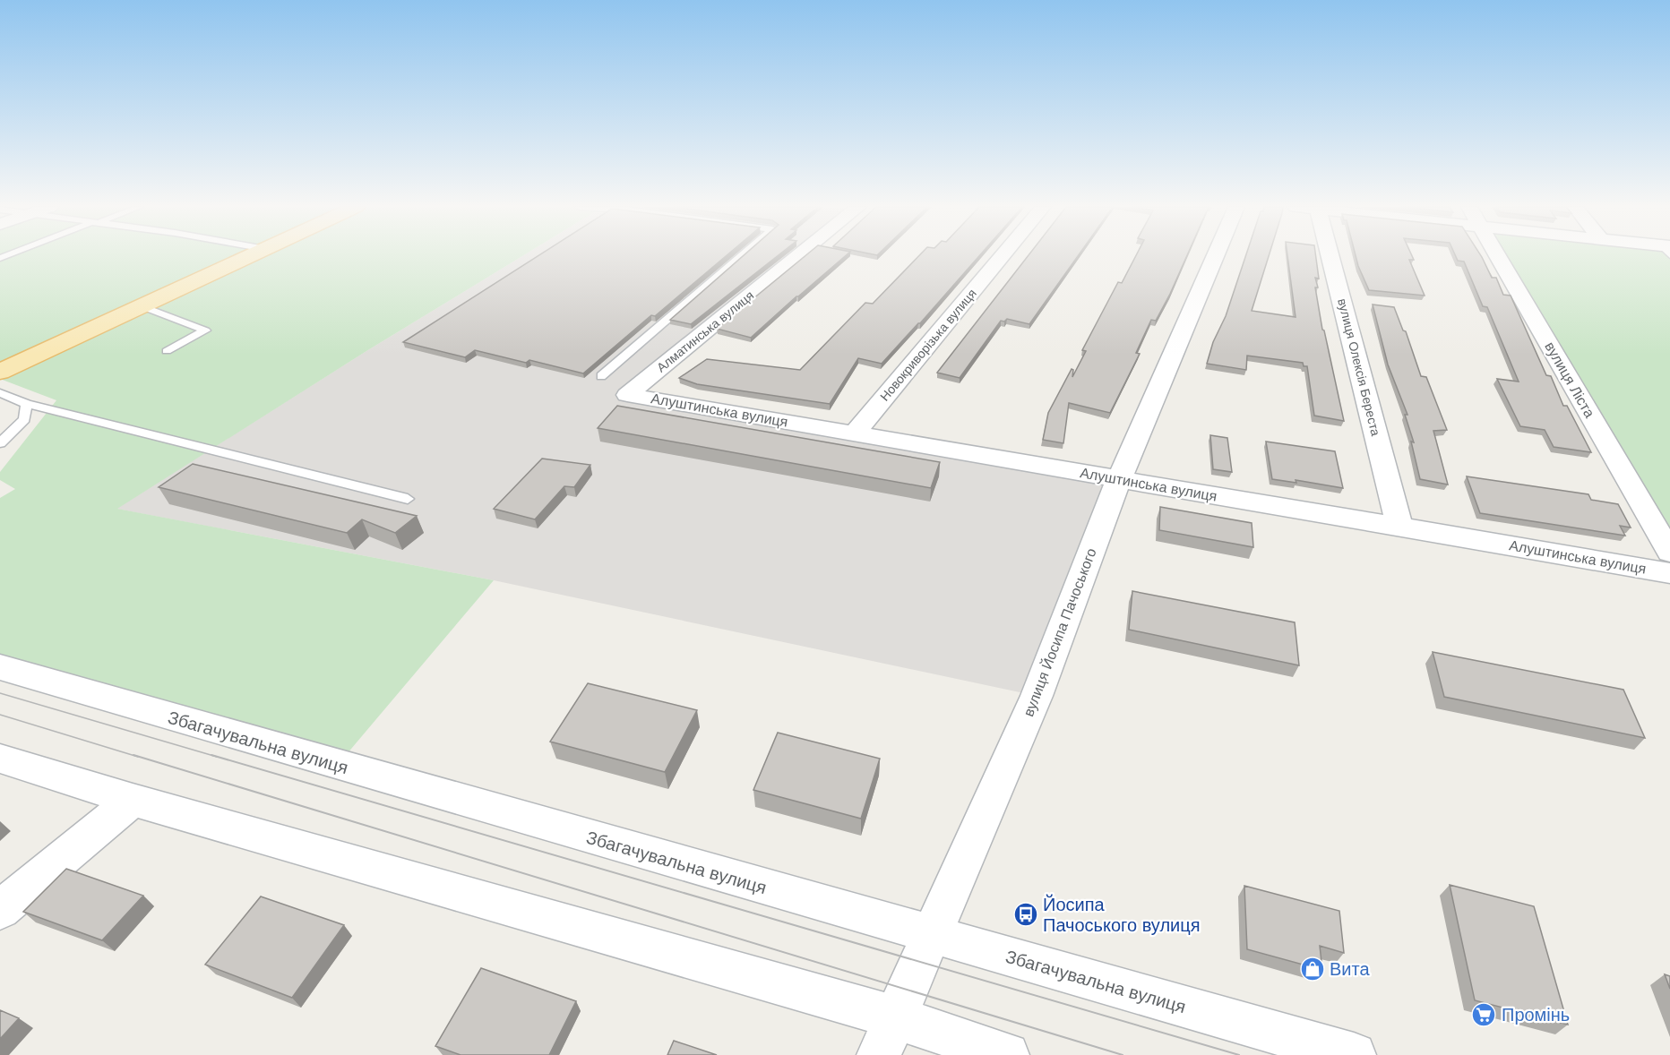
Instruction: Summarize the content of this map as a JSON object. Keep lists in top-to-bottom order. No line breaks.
{"streets":{"street":["Алматинська вулиця","Новокриворізька вулиця","вулиця Олексія Береста","вулиця Ліста","Алуштинська вулиця","вулиця Йосипа Пачоського","Збагачувальна вулиця"]},"crossings":[["Алматинська вулиця","Алуштинська вулиця"],["Новокриворізька вулиця","Алуштинська вулиця"],["вулиця Олексія Береста","Алуштинська вулиця"],["Алуштинська вулиця","вулиця Йосипа Пачоського"],["вулиця Йосипа Пачоського","Збагачувальна вулиця"]],"places":{"bus stop":["Йосипа Пачоського вулиця"],"shop":["Вита"],"supermarket":["Промінь"]}}
